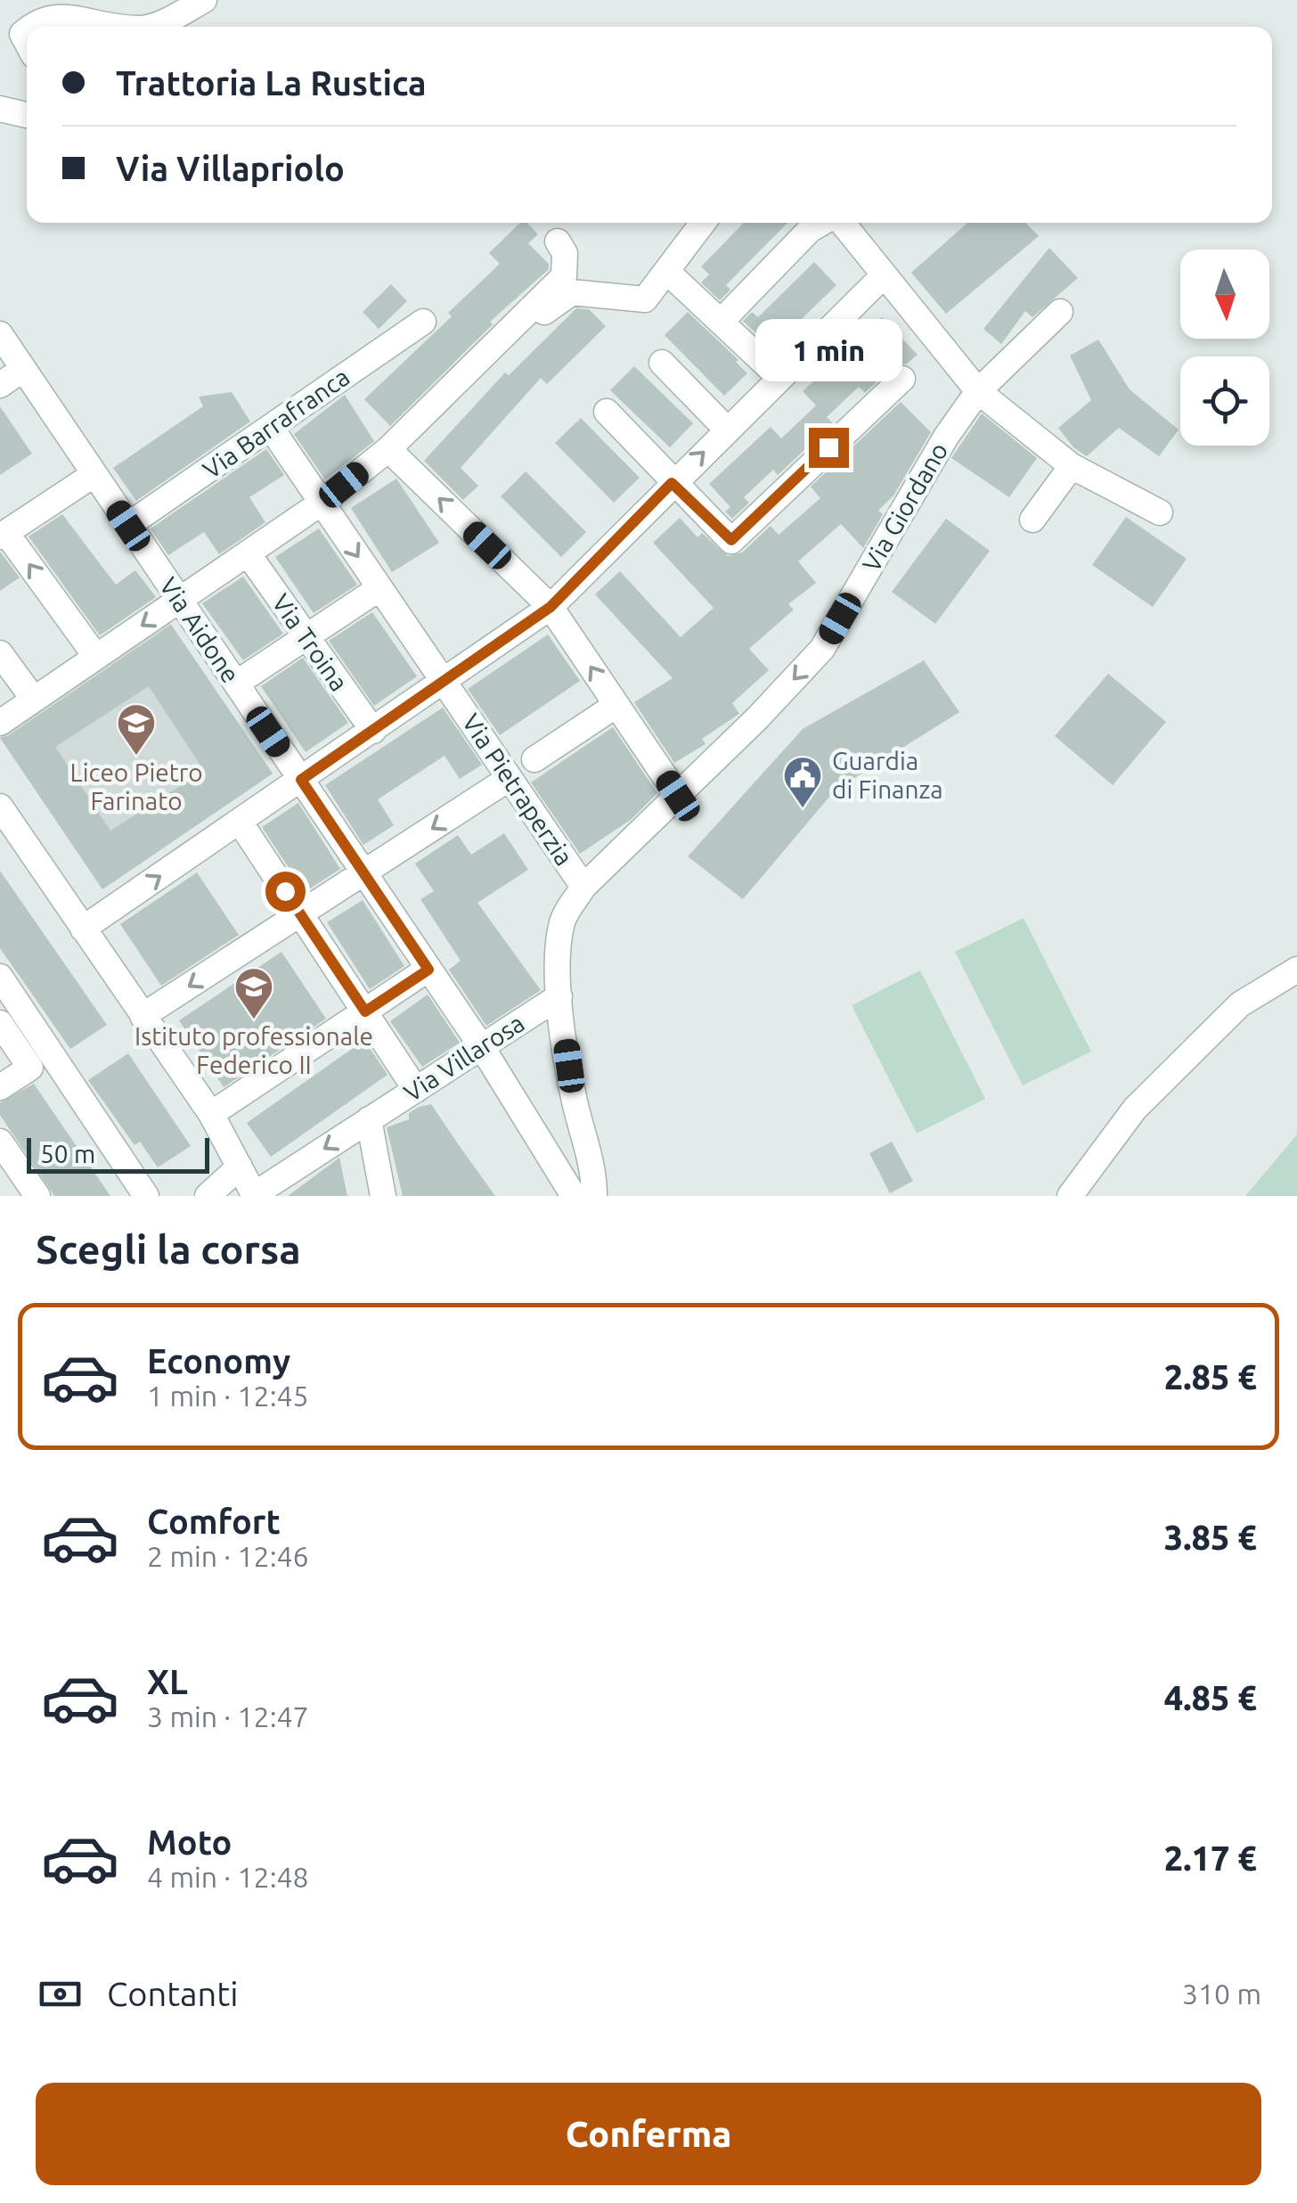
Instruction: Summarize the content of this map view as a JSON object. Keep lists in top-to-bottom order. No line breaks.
{"streets":{"street":["Via Barrafranca","Via Giordano","Via Aidone","Via Troina","Via Pietraperzia","Via Villarosa"]},"crossings":[["Via Barrafranca","Via Aidone"],["Via Barrafranca","Via Pietraperzia"],["Via Giordano","Via Pietraperzia"],["Via Giordano","Via Villarosa"],["Via Aidone","Via Villarosa"]],"places":{"school or university":["Liceo Pietro Farinato","Istituto professionale Federico II"],"public building":["Guardia di Finanza"]},"scale_bar":"50 m","north":"bottom","page":{"banner":["Trattoria La Rustica","Via Villapriolo"],"bubble":"1 min","scale":"50 m","heading":"Scegli la corsa","list":[{"name":"Economy","note":"1 min · 12:45","value":"2.85 €"},{"name":"Comfort","note":"2 min · 12:46","value":"3.85 €"},{"name":"XL","note":"3 min · 12:47","value":"4.85 €"},{"name":"Moto","note":"4 min · 12:48","value":"2.17 €"}],"pay":["Contanti","310 m"],"buttons":"Conferma"}}
